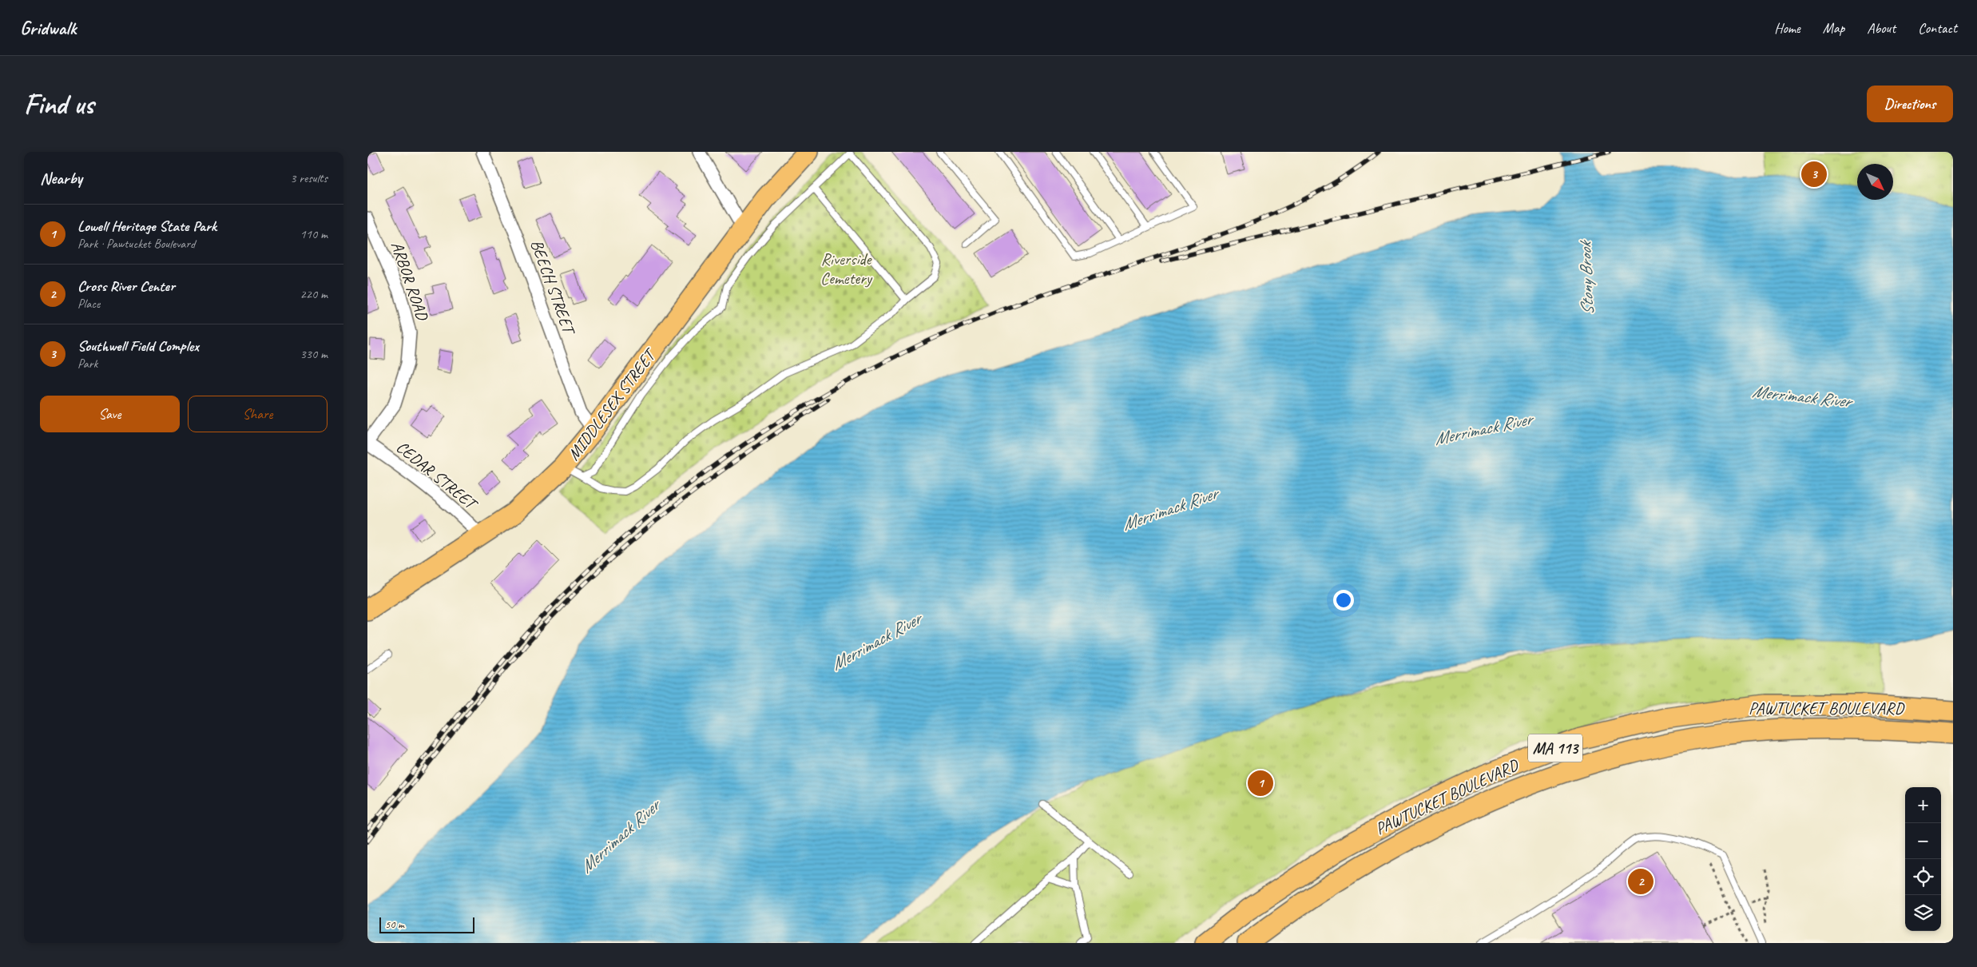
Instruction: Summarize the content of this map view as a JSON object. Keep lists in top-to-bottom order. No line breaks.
{"streets":{"main road":["MIDDLESEX STREET","PAWTUCKET BOULEVARD","MA 113"],"street":["ARBOR ROAD","BEECH STREET","CEDAR STREET"]},"crossings":[["ARBOR ROAD","CEDAR STREET"],["BEECH STREET","MIDDLESEX STREET"],["MIDDLESEX STREET","CEDAR STREET"]],"water":["Stony Brook","Merrimack River"],"parks":["Riverside Cemetery"],"scale_bar":"50 m","north":"bottom right","page":{"header":"Gridwalk","nav":["Home","Map","About","Contact"],"buttons":["Directions",["Save","Share"]],"title":"Find us","heading":["Nearby","3 results"],"pins":["3","1","2"],"list":[{"mark":"1","name":"Lowell Heritage State Park","note":"Park · Pawtucket Boulevard","value":"110 m"},{"mark":"2","name":"Cross River Center","note":"Place","value":"220 m"},{"mark":"3","name":"Southwell Field Complex","note":"Park","value":"330 m"}],"map_buttons":["+","−"],"scale":"50 m"}}
